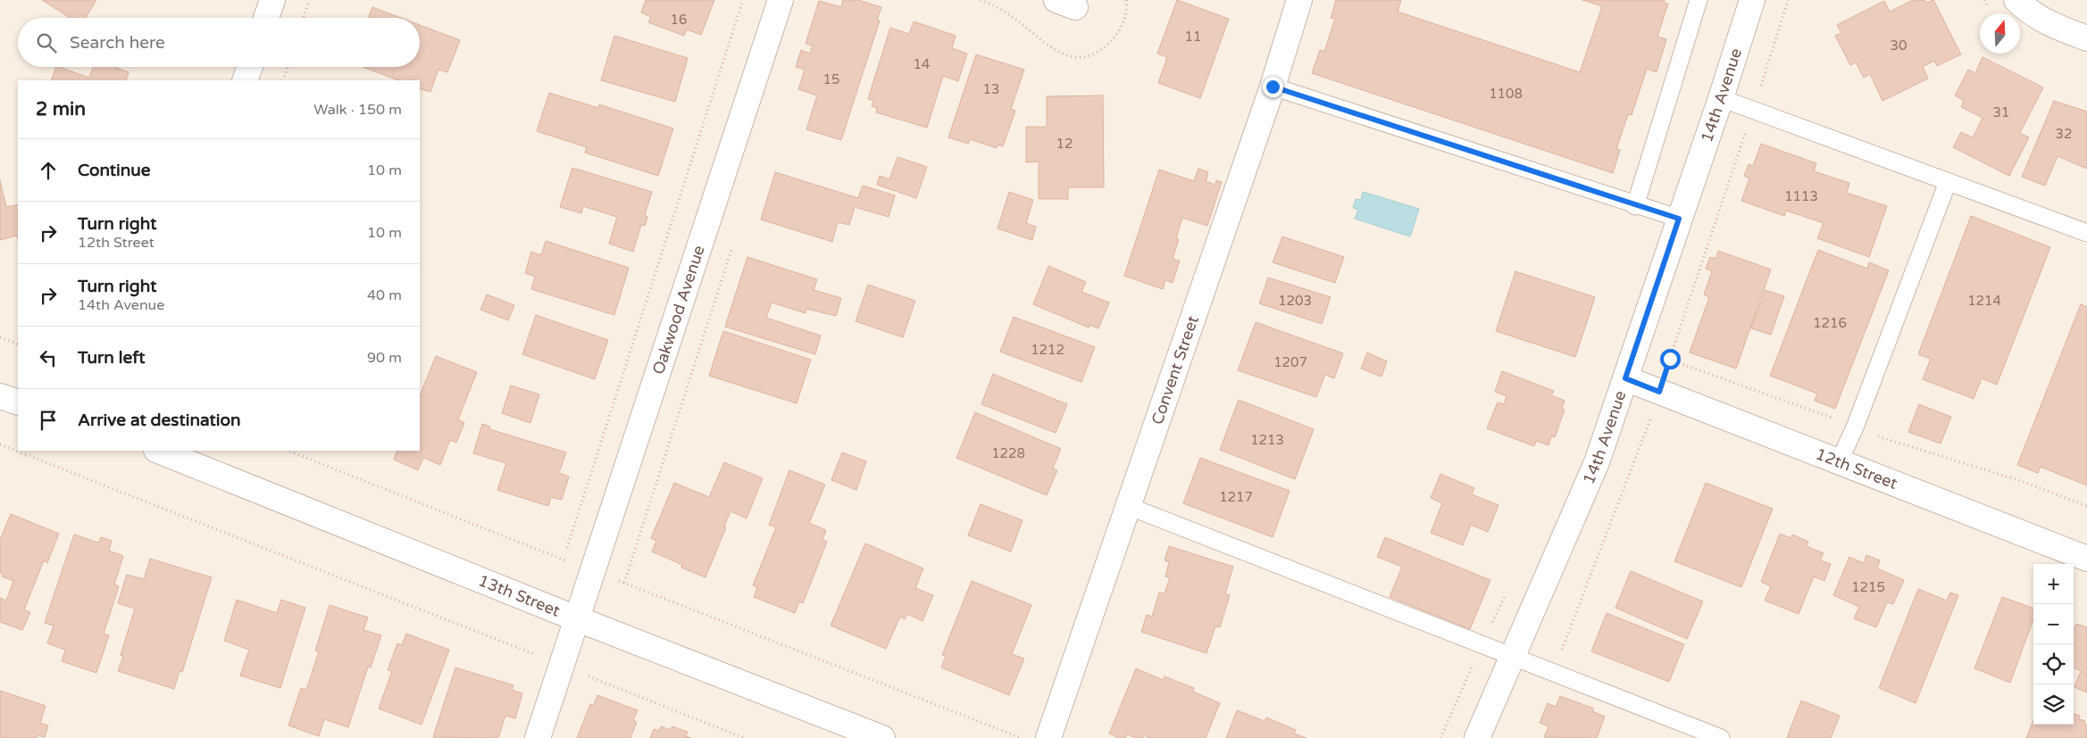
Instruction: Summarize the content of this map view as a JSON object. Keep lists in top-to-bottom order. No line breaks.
{"streets":{"street":["14th Avenue","Oakwood Avenue","Convent Street","12th Street","13th Street"]},"crossings":[["14th Avenue","12th Street"],["Oakwood Avenue","13th Street"]],"house_numbers":["16","11","30","14","15","13","1108","31","32","12","1113","1203","1214","1216","1212","1207","1213","1228","1217","1215"],"north":"top","page":{"search":"Search here","heading":["2 min","Walk · 150 m"],"list":[["Continue","10 m"],["Turn right","12th Street","10 m"],["Turn right","14th Avenue","40 m"],["Turn left","90 m"],"Arrive at destination"],"map_buttons":["+","−"]}}
